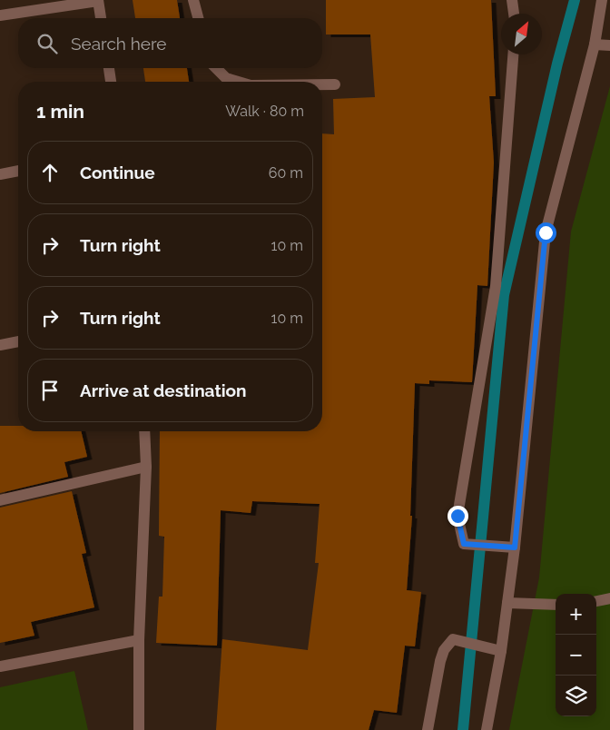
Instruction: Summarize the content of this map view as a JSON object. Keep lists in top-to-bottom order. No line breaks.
{"north":"top right","page":{"search":"Search here","heading":["1 min","Walk · 80 m"],"list":[["Continue","60 m"],["Turn right","10 m"],["Turn right","10 m"],"Arrive at destination"],"map_buttons":["+","−"]}}
